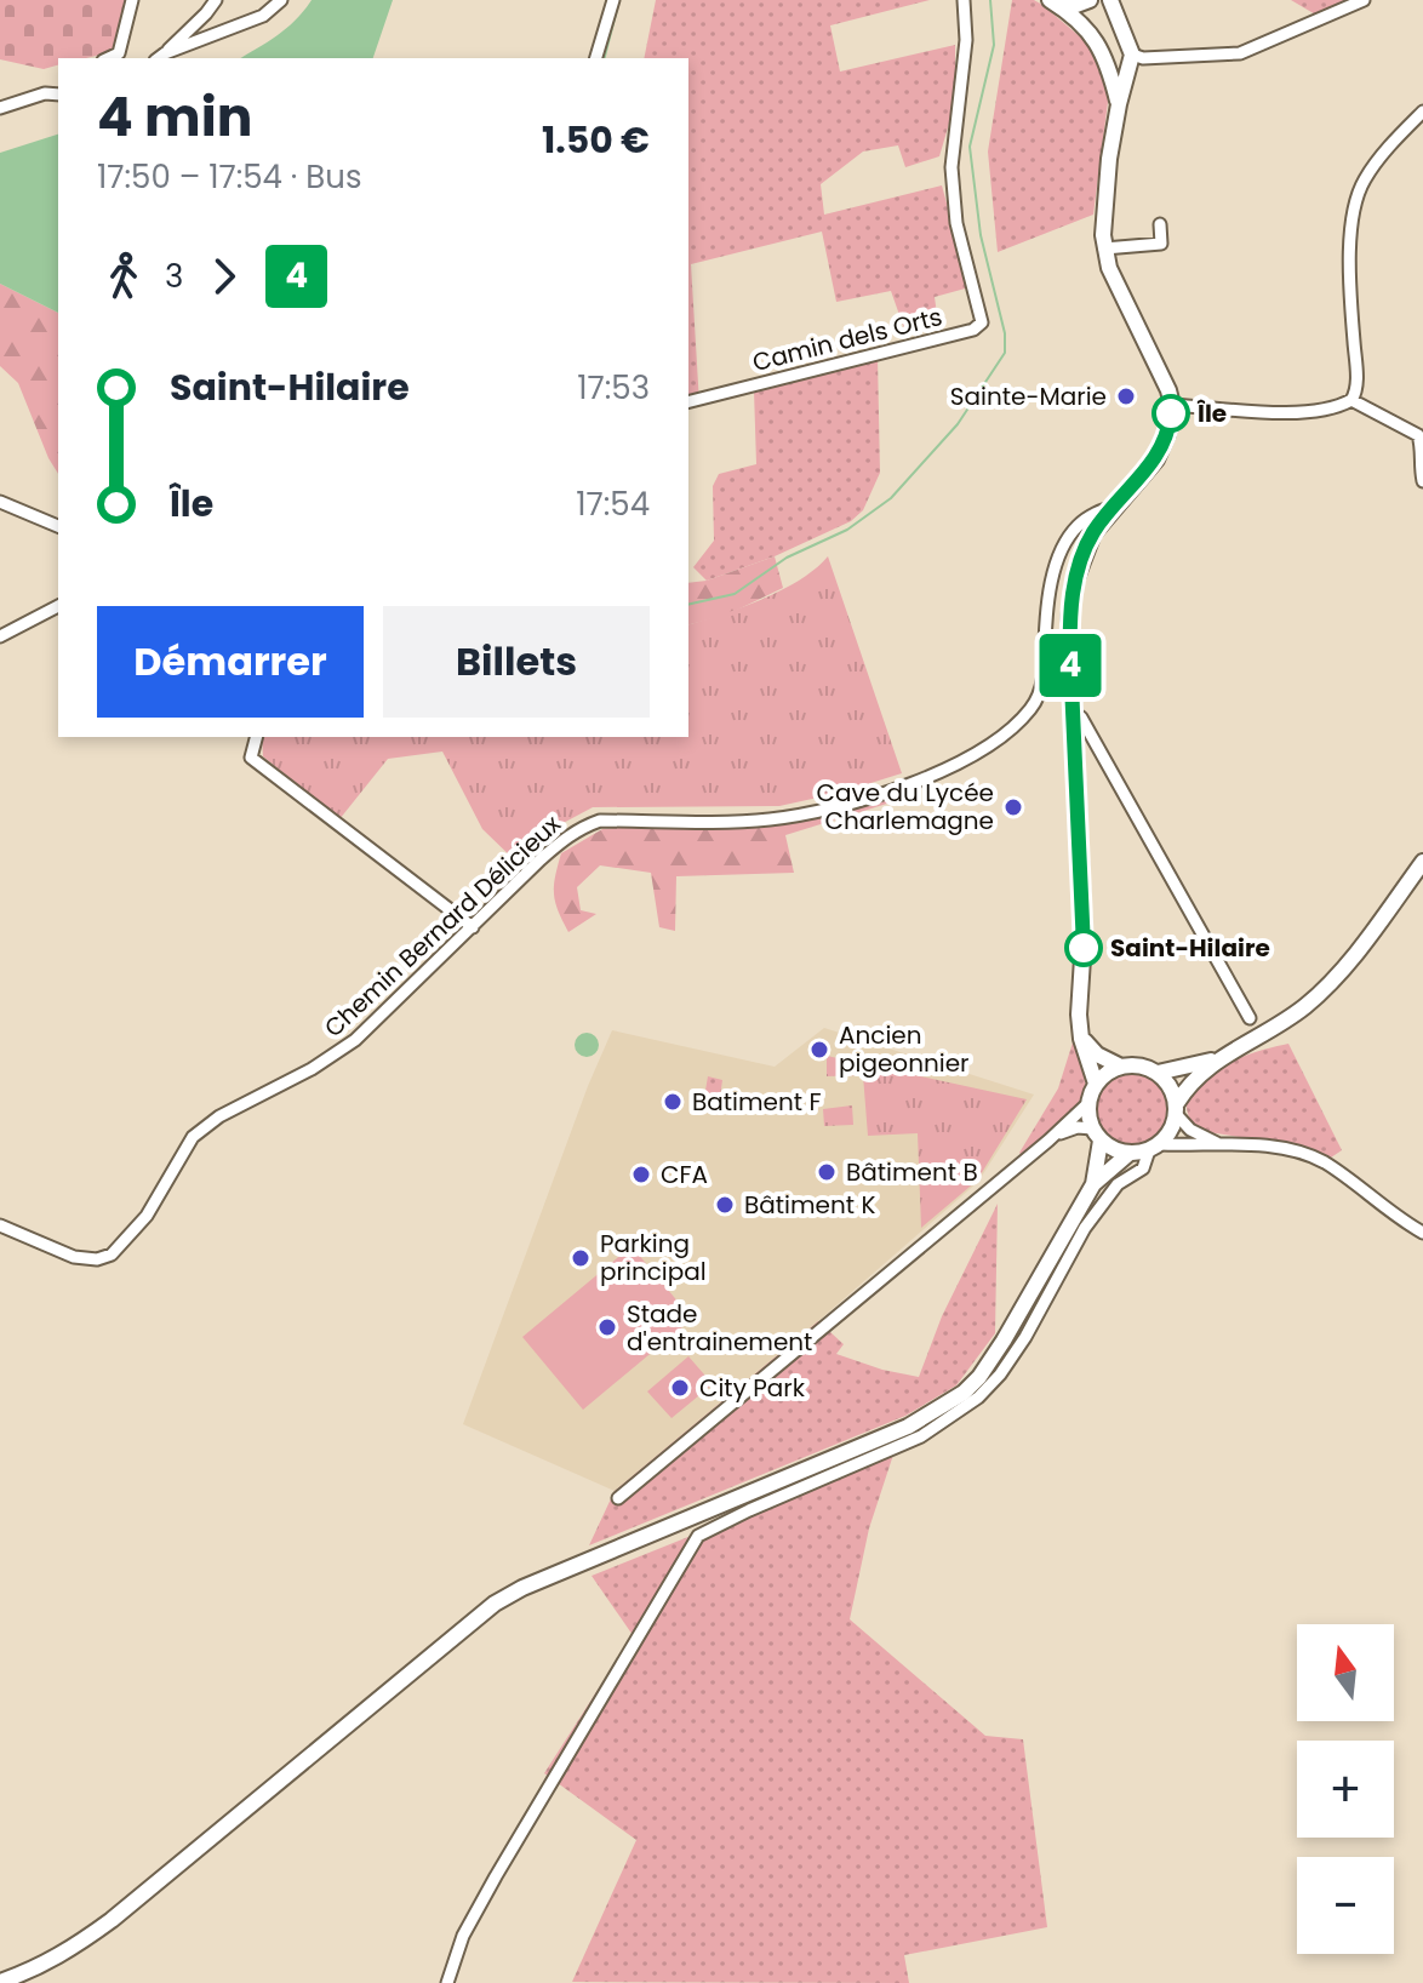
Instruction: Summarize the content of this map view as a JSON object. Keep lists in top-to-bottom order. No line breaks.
{"streets":{"street":["Camin dels Orts","Chemin Bernard Délicieux"]},"places":["Sainte-Marie","Île","Cave du Lycée Charlemagne","Saint-Hilaire","Ancien pigeonnier","Batiment F","Bâtiment B","CFA","Bâtiment K","Parking principal","Stade d'entrainement","City Park"],"lines":["bus line 4"],"north":"top","page":{"on_map":"4","heading":["4 min","17:50 – 17:54 · Bus","1.50 €"],"legs":["3","4"],"list":[{"name":"Saint-Hilaire","value":"17:53"},{"name":"Île","value":"17:54"}],"buttons":["Démarrer","Billets"],"map_buttons":["+","−"]}}
